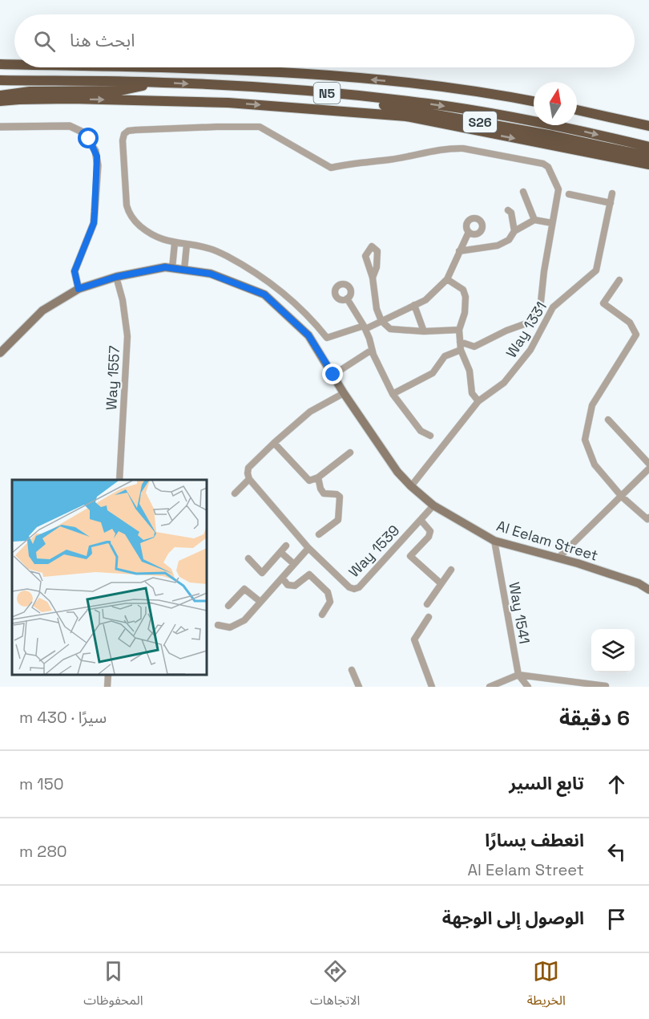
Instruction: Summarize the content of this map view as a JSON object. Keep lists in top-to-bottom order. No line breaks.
{"streets":{"highway":["N5","S26"],"main road":["Al Eelam Street"],"street":["Way 1331","Way 1557","Way 1539","Way 1541"]},"crossings":[["N5","S26"],["Way 1331","Al Eelam Street"],["Way 1557","Al Eelam Street"],["Al Eelam Street","Way 1539"],["Al Eelam Street","Way 1541"]],"north":"top","page":{"search":"ابحث هنا","heading":["6 دقيقة","سيرًا · 430 m"],"list":[["تابع السير","150 m"],["انعطف يسارًا","Al Eelam Street","280 m"],"الوصول إلى الوجهة"],"nav":["الخريطة","الاتجاهات","المحفوظات"]}}
